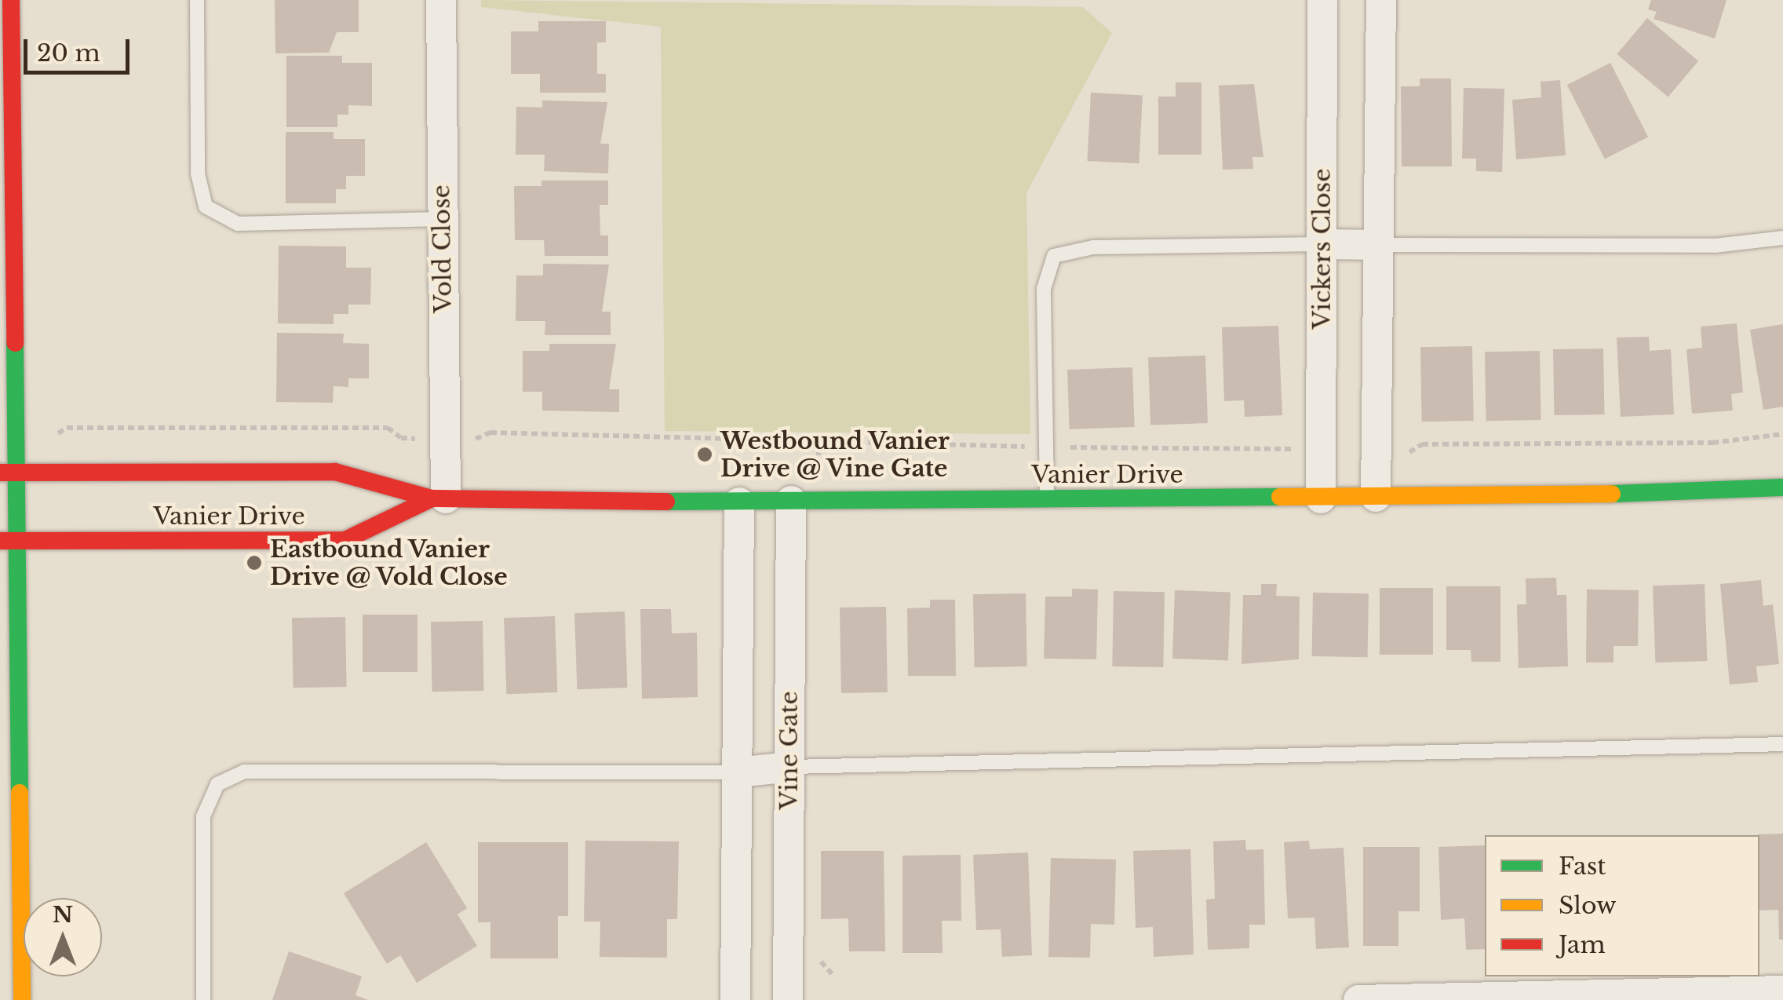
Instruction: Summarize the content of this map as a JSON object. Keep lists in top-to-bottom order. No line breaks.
{"streets":{"street":["Vold Close","Vickers Close","Vanier Drive","Vine Gate"]},"crossings":[["Vold Close","Vanier Drive"],["Vickers Close","Vanier Drive"],["Vanier Drive","Vine Gate"]],"places":["Westbound Vanier Drive @ Vine Gate","Eastbound Vanier Drive @ Vold Close"],"legend":["Fast","Slow","Jam"],"scale_bar":"20 m","north":"top"}
